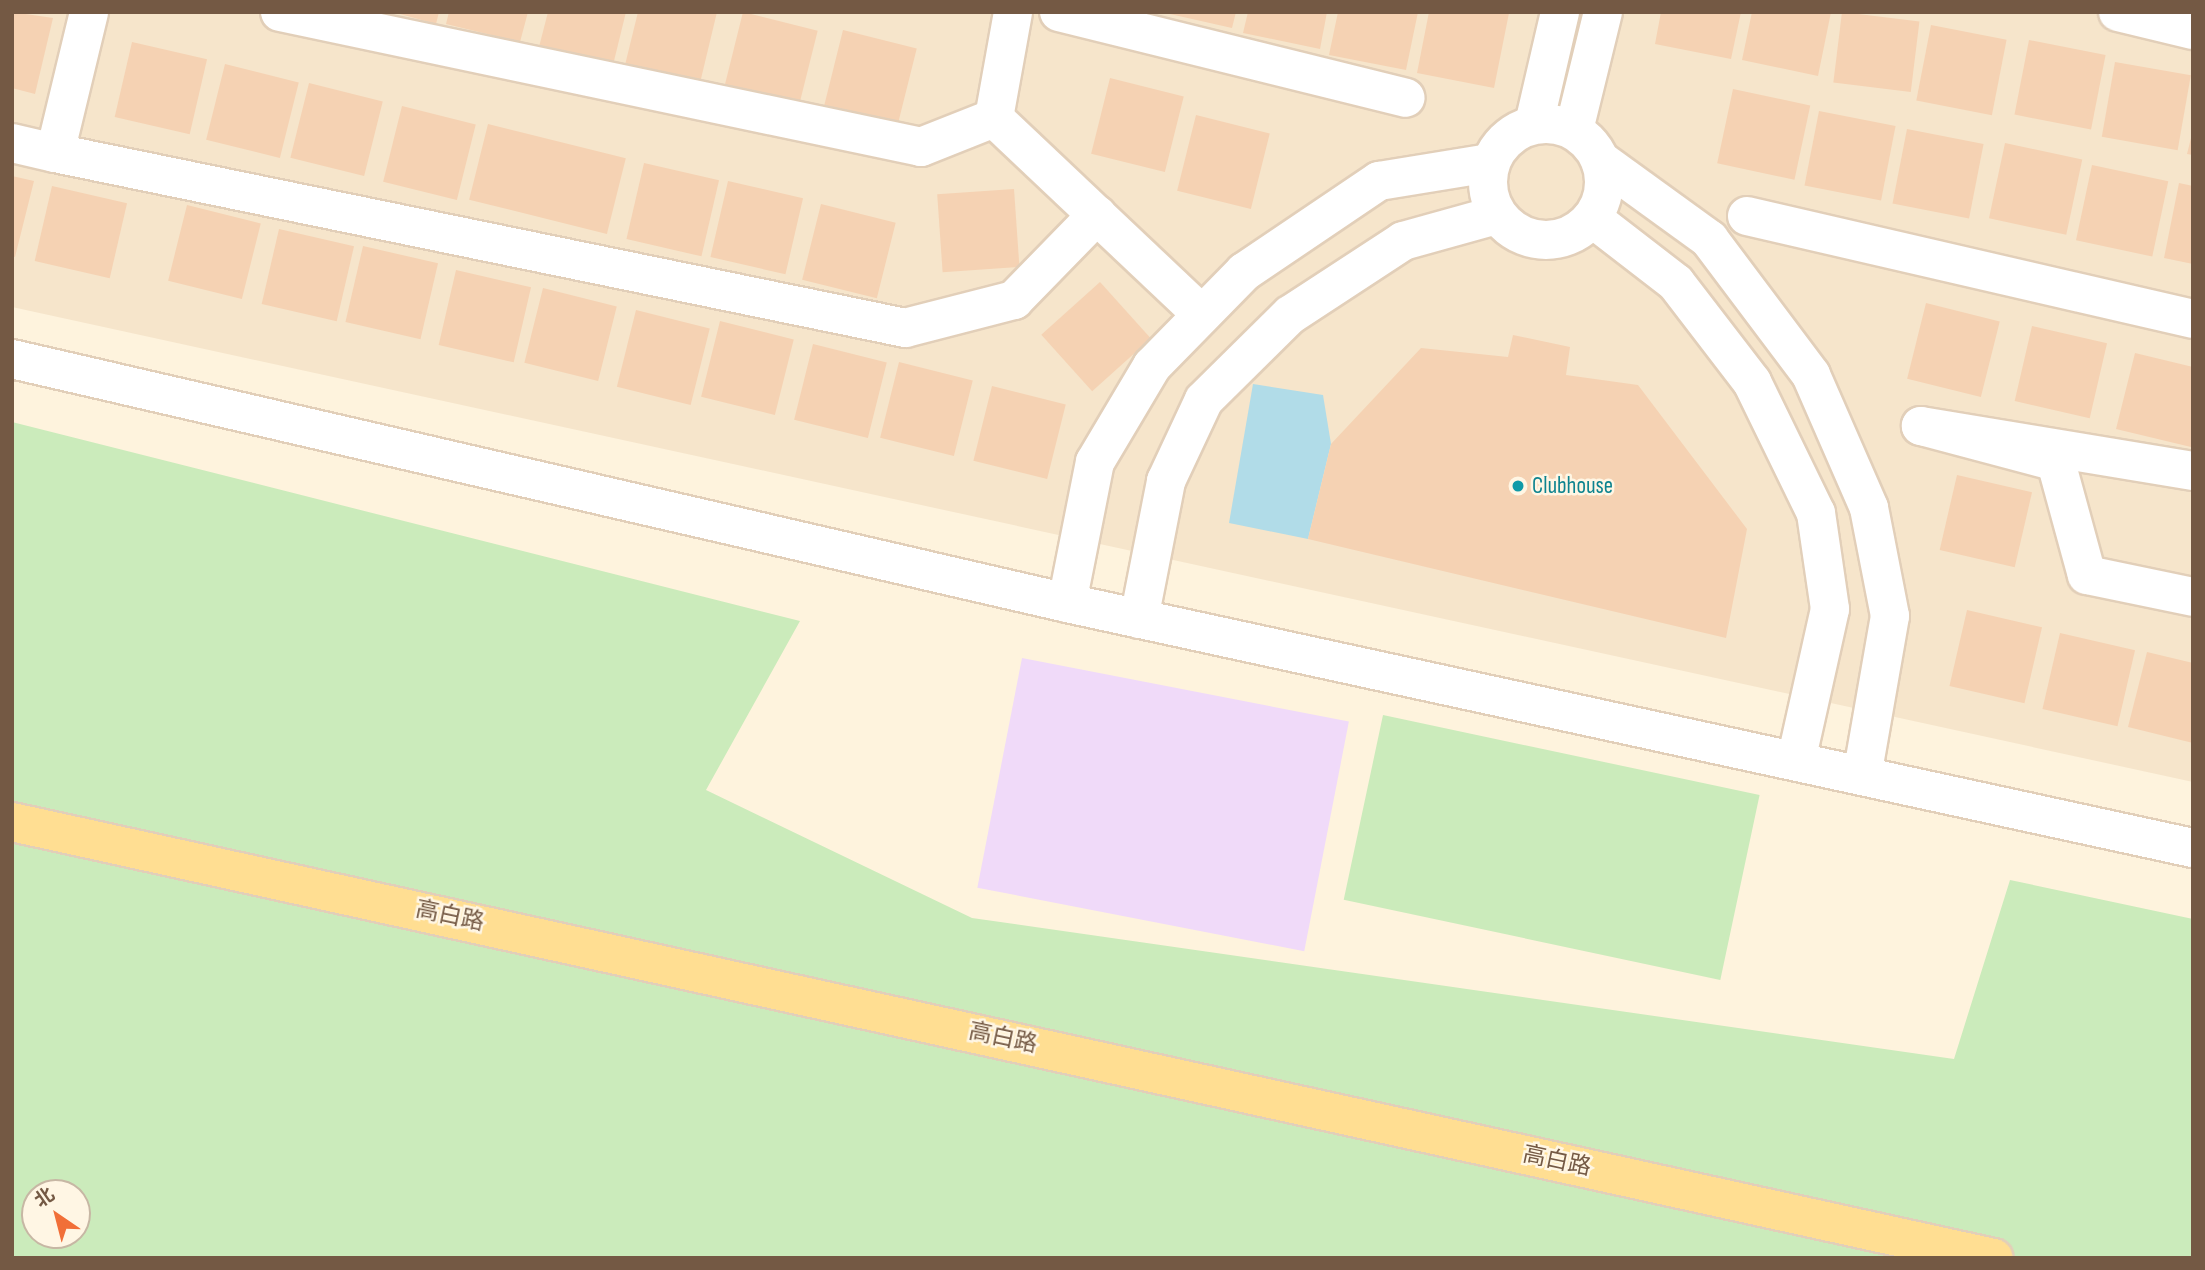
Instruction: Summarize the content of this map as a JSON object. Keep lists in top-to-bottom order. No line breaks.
{"streets":{"main road":["高白路"]},"places":["Clubhouse"],"north":"top left"}
